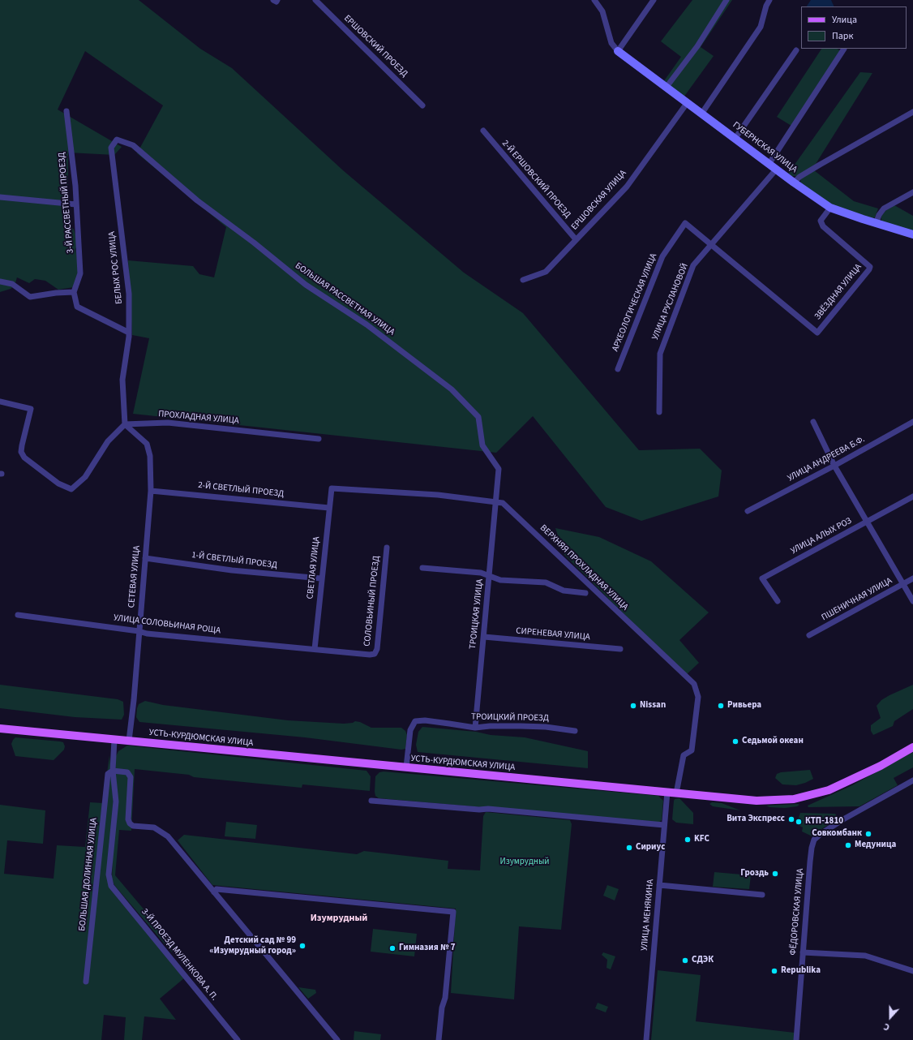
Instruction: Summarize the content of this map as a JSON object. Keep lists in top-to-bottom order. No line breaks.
{"streets":{"main road":["УСТЬ-КУРДЮМСКАЯ УЛИЦА"],"street":["ЕРШОВСКИЙ ПРОЕЗД","ГУБЕРНСКАЯ УЛИЦА","2-Й ЕРШОВСКИЙ ПРОЕЗД","ЕРШОВСКАЯ УЛИЦА","3-Й РАССВЕТНЫЙ ПРОЕЗД","БЕЛЫХ РОС УЛИЦА","ЗВЁЗДНАЯ УЛИЦА","БОЛЬШАЯ РАССВЕТНАЯ УЛИЦА","УЛИЦА РУСЛАНОВОЙ","АРХЕОЛОГИЧЕСКАЯ УЛИЦА","ПРОХЛАДНАЯ УЛИЦА","УЛИЦА АНДРЕЕВА Б.Ф.","2-Й СВЕТЛЫЙ ПРОЕЗД","УЛИЦА АЛЫХ РОЗ","1-Й СВЕТЛЫЙ ПРОЕЗД","СВЕТЛАЯ УЛИЦА","ВЕРХНЯЯ ПРОХЛАДНАЯ УЛИЦА","СЕТЕВАЯ УЛИЦА","ПШЕНИЧНАЯ УЛИЦА","СОЛОВЬИНЫЙ ПРОЕЗД","ТРОИЦКАЯ УЛИЦА","УЛИЦА СОЛОВЬИНАЯ РОЩА","СИРЕНЕВАЯ УЛИЦА","ТРОИЦКИЙ ПРОЕЗД","БОЛЬШАЯ ДОЛИННАЯ УЛИЦА","ФЁДОРОВСКАЯ УЛИЦА","УЛИЦА МЕНЯКИНА","3-Й ПРОЕЗД МУЛЕНКОВА А. П."]},"crossings":[["ГУБЕРНСКАЯ УЛИЦА","ЕРШОВСКАЯ УЛИЦА"],["ГУБЕРНСКАЯ УЛИЦА","ЗВЁЗДНАЯ УЛИЦА"],["ГУБЕРНСКАЯ УЛИЦА","УЛИЦА РУСЛАНОВОЙ"],["2-Й ЕРШОВСКИЙ ПРОЕЗД","ЕРШОВСКАЯ УЛИЦА"],["БЕЛЫХ РОС УЛИЦА","БОЛЬШАЯ РАССВЕТНАЯ УЛИЦА"],["БЕЛЫХ РОС УЛИЦА","ПРОХЛАДНАЯ УЛИЦА"],["БЕЛЫХ РОС УЛИЦА","СЕТЕВАЯ УЛИЦА"],["ЗВЁЗДНАЯ УЛИЦА","УЛИЦА РУСЛАНОВОЙ"],["ЗВЁЗДНАЯ УЛИЦА","АРХЕОЛОГИЧЕСКАЯ УЛИЦА"],["БОЛЬШАЯ РАССВЕТНАЯ УЛИЦА","ВЕРХНЯЯ ПРОХЛАДНАЯ УЛИЦА"],["БОЛЬШАЯ РАССВЕТНАЯ УЛИЦА","ТРОИЦКАЯ УЛИЦА"],["УЛИЦА РУСЛАНОВОЙ","АРХЕОЛОГИЧЕСКАЯ УЛИЦА"],["ПРОХЛАДНАЯ УЛИЦА","СЕТЕВАЯ УЛИЦА"],["2-Й СВЕТЛЫЙ ПРОЕЗД","СВЕТЛАЯ УЛИЦА"],["2-Й СВЕТЛЫЙ ПРОЕЗД","СЕТЕВАЯ УЛИЦА"],["1-Й СВЕТЛЫЙ ПРОЕЗД","СВЕТЛАЯ УЛИЦА"],["1-Й СВЕТЛЫЙ ПРОЕЗД","СЕТЕВАЯ УЛИЦА"],["СВЕТЛАЯ УЛИЦА","ВЕРХНЯЯ ПРОХЛАДНАЯ УЛИЦА"],["СВЕТЛАЯ УЛИЦА","СОЛОВЬИНЫЙ ПРОЕЗД"],["СВЕТЛАЯ УЛИЦА","УЛИЦА СОЛОВЬИНАЯ РОЩА"],["ВЕРХНЯЯ ПРОХЛАДНАЯ УЛИЦА","ТРОИЦКАЯ УЛИЦА"],["ВЕРХНЯЯ ПРОХЛАДНАЯ УЛИЦА","УСТЬ-КУРДЮМСКАЯ УЛИЦА"],["СЕТЕВАЯ УЛИЦА","УЛИЦА СОЛОВЬИНАЯ РОЩА"],["СЕТЕВАЯ УЛИЦА","УСТЬ-КУРДЮМСКАЯ УЛИЦА"],["СОЛОВЬИНЫЙ ПРОЕЗД","УЛИЦА СОЛОВЬИНАЯ РОЩА"],["ТРОИЦКАЯ УЛИЦА","СИРЕНЕВАЯ УЛИЦА"],["ТРОИЦКАЯ УЛИЦА","ТРОИЦКИЙ ПРОЕЗД"],["ТРОИЦКИЙ ПРОЕЗД","УСТЬ-КУРДЮМСКАЯ УЛИЦА"],["УСТЬ-КУРДЮМСКАЯ УЛИЦА","БОЛЬШАЯ ДОЛИННАЯ УЛИЦА"],["УСТЬ-КУРДЮМСКАЯ УЛИЦА","УЛИЦА МЕНЯКИНА"],["БОЛЬШАЯ ДОЛИННАЯ УЛИЦА","3-Й ПРОЕЗД МУЛЕНКОВА А. П."]],"districts":["Изумрудный"],"parks":["Изумрудный"],"places":["Nissan","Ривьера","Седьмой океан","Вита Экспресс","КТП-1810","Совкомбанк","KFC","Медуница","Сириус","Гроздь","Детский сад № 99 «Изумрудный город»","Гимназия № 7","СДЭК","Republika"],"legend":["Улица","Парк"],"north":"bottom"}
